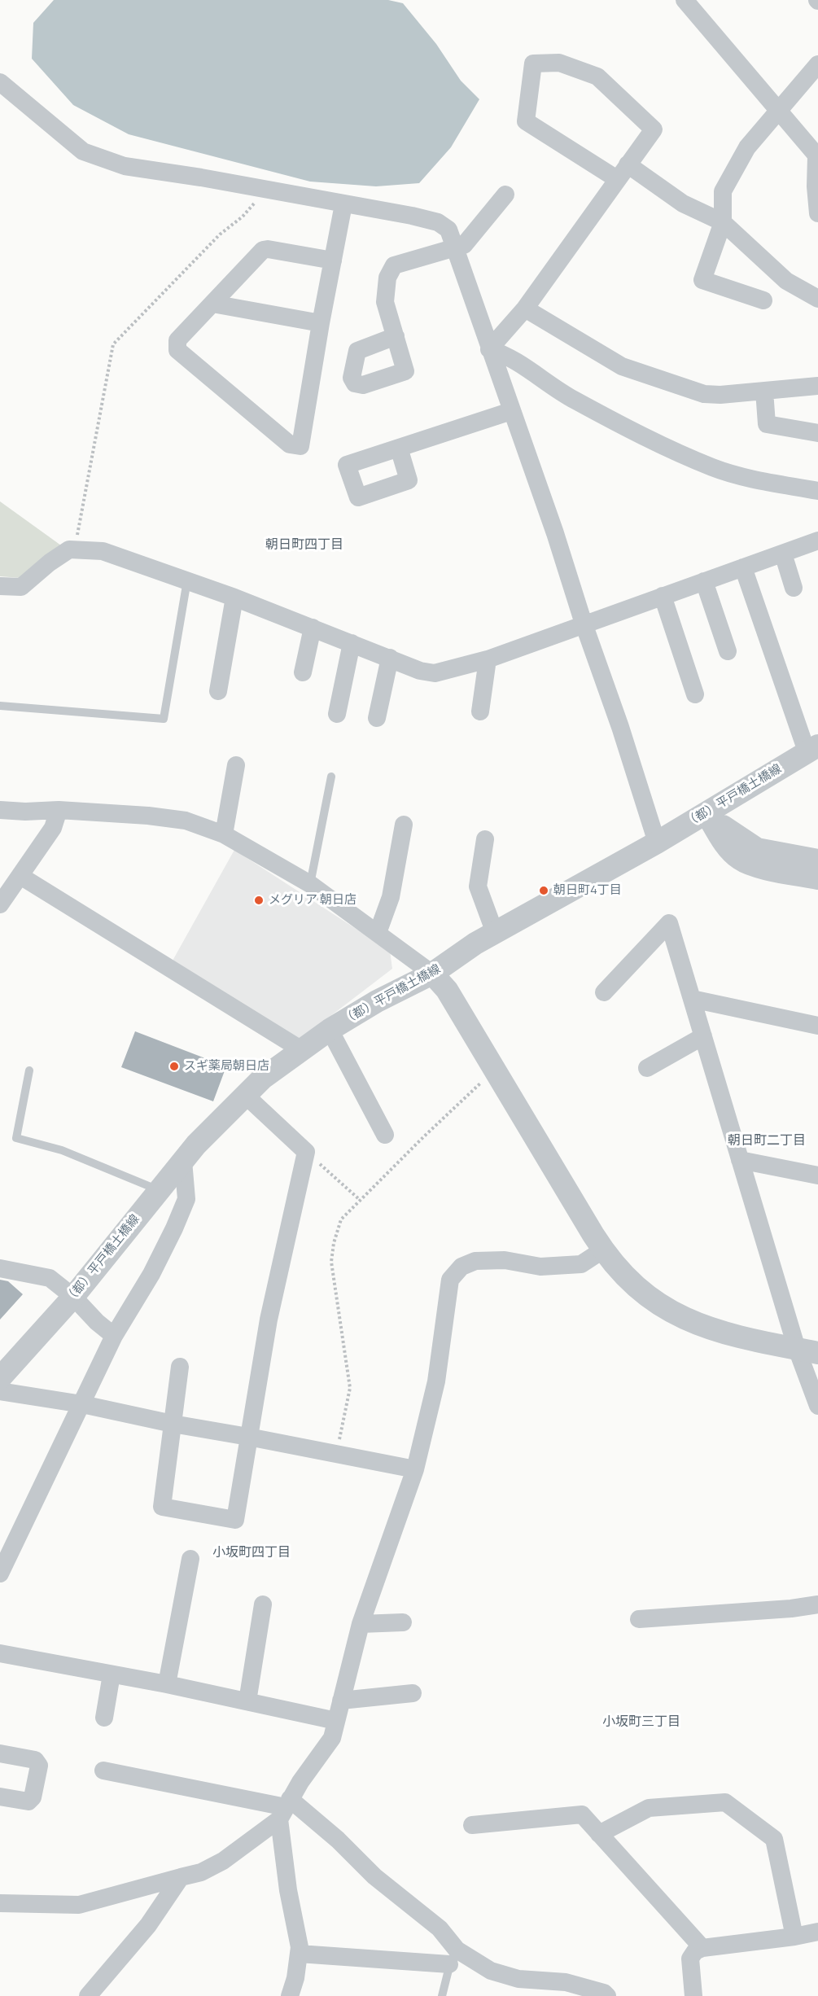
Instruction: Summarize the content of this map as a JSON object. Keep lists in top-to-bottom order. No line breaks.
{"streets":{"street":["（都）平戸橋土橋線"]},"districts":["朝日町四丁目","朝日町二丁目","小坂町四丁目","小坂町三丁目"],"places":["朝日町4丁目","メグリア 朝日店","スギ薬局朝日店"]}
